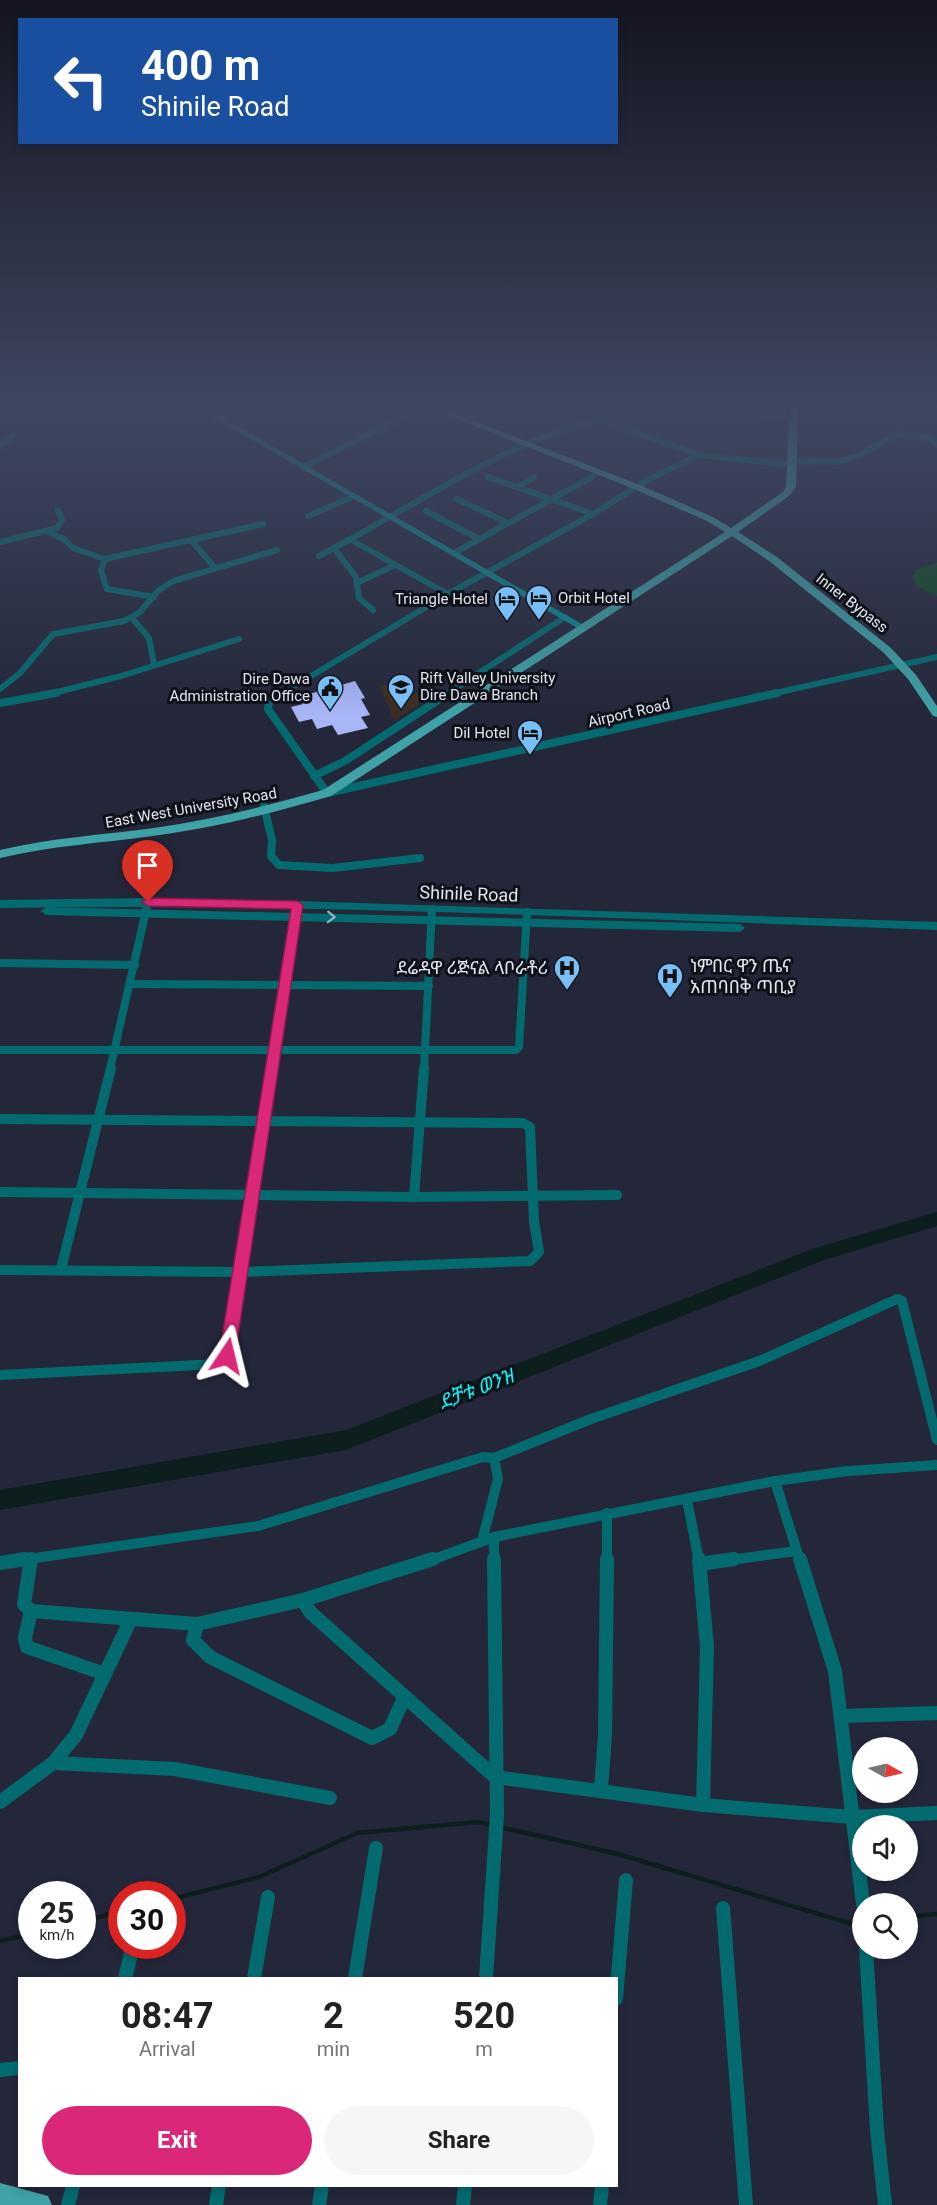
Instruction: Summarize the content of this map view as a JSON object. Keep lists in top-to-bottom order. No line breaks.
{"streets":{"main road":["Inner Bypass","East West University Road"],"street":["Airport Road","Shinile Road"]},"crossings":[["Inner Bypass","Airport Road"],["Inner Bypass","East West University Road"],["Airport Road","East West University Road"]],"water":["ደቻቱ ወንዝ"],"places":{"hotel":["Orbit Hotel","Triangle Hotel","Dil Hotel"],"school or university":["Rift Valley University Dire Dawa Branch"],"public building":["Dire Dawa Administration Office"],"hospital":["ደሬዳዋ ሪጅናል ላቦራቶሪ","ነምበር ዋን ጤና አጠባበቅ ጣቢያ"]},"north":"right","page":{"turn":["400 m","Shinile Road"],"speed":"25 km/h","limit":"30","eta":["08:47","Arrival","2","min","520","m"],"buttons":["Exit","Share"]}}
